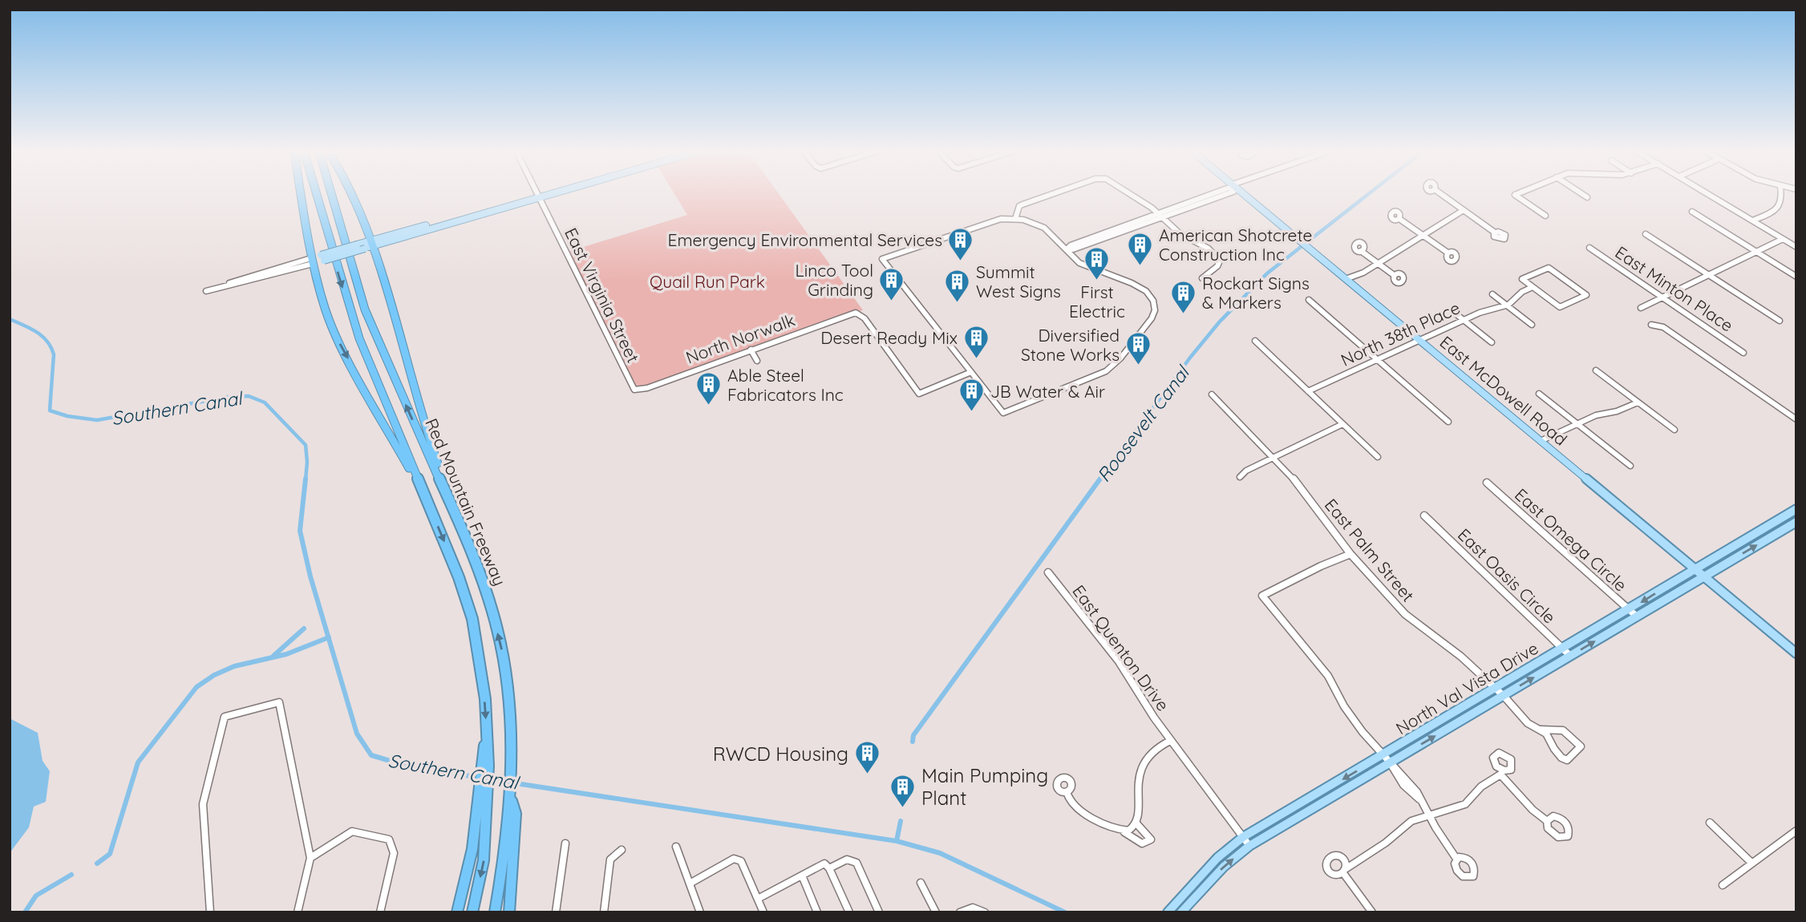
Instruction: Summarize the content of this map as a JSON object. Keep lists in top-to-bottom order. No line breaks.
{"streets":{"highway":["Red Mountain Freeway"],"main road":["East McDowell Road","North Val Vista Drive"],"street":["East Minton Place","East Virginia Street","North 38th Place","North Norwalk","East Omega Circle","East Palm Street","East Oasis Circle","East Quenton Drive"]},"crossings":[["East Virginia Street","North Norwalk"],["North 38th Place","East McDowell Road"],["East McDowell Road","North Val Vista Drive"],["East Omega Circle","North Val Vista Drive"],["East Palm Street","North Val Vista Drive"],["East Oasis Circle","North Val Vista Drive"],["East Quenton Drive","North Val Vista Drive"]],"water":["Southern Canal","Roosevelt Canal"],"parks":["Quail Run Park"],"places":{"building":["Emergency Environmental Services","American Shotcrete Construction Inc","First Electric","Linco Tool Grinding","Summit West Signs","Rockart Signs & Markers","Desert Ready Mix","Diversified Stone Works","Able Steel Fabricators Inc","JB Water & Air","RWCD Housing","Main Pumping Plant"]}}
